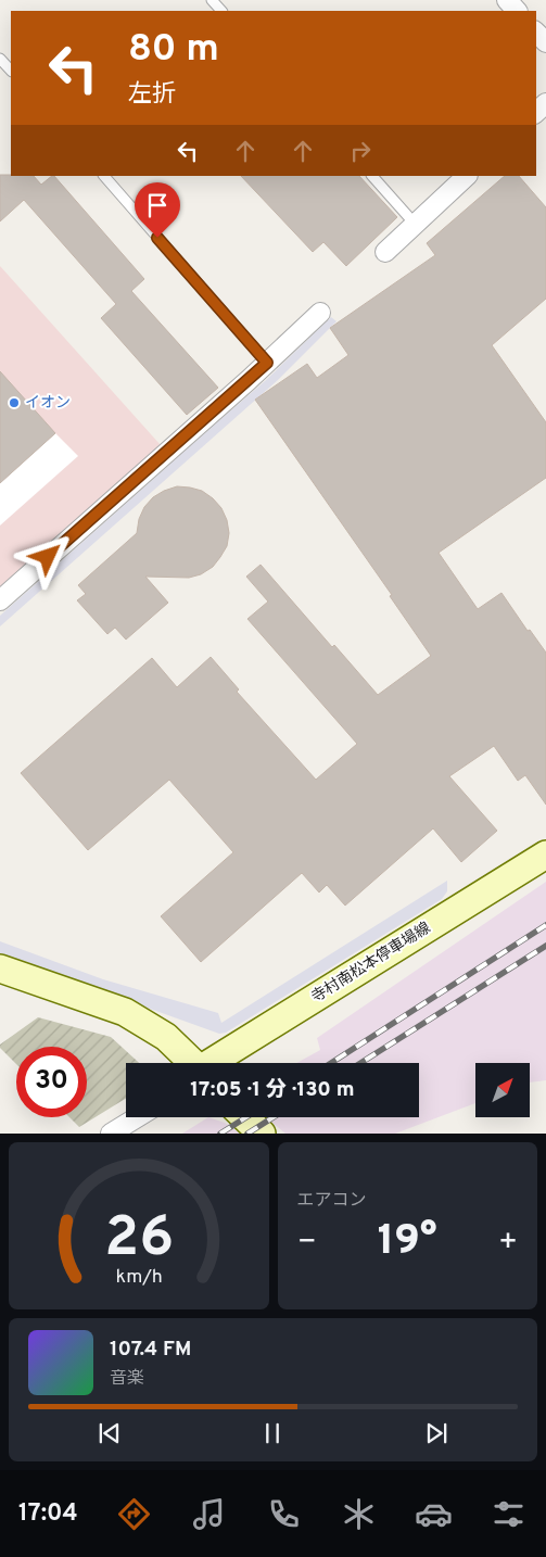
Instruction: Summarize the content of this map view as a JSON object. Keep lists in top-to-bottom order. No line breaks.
{"streets":{"main road":["寺村南松本停車場線"]},"places":["イオン"],"north":"top right","page":{"turn":["80 m","左折"],"limit":"30","trip":"17:05 · 1 分 · 130 m","tile":"エアコン","heat":["−","19°","+"],"song":["107.4 FM","音楽"],"tabs":"17:04","gauge":["26","km/h"]}}
